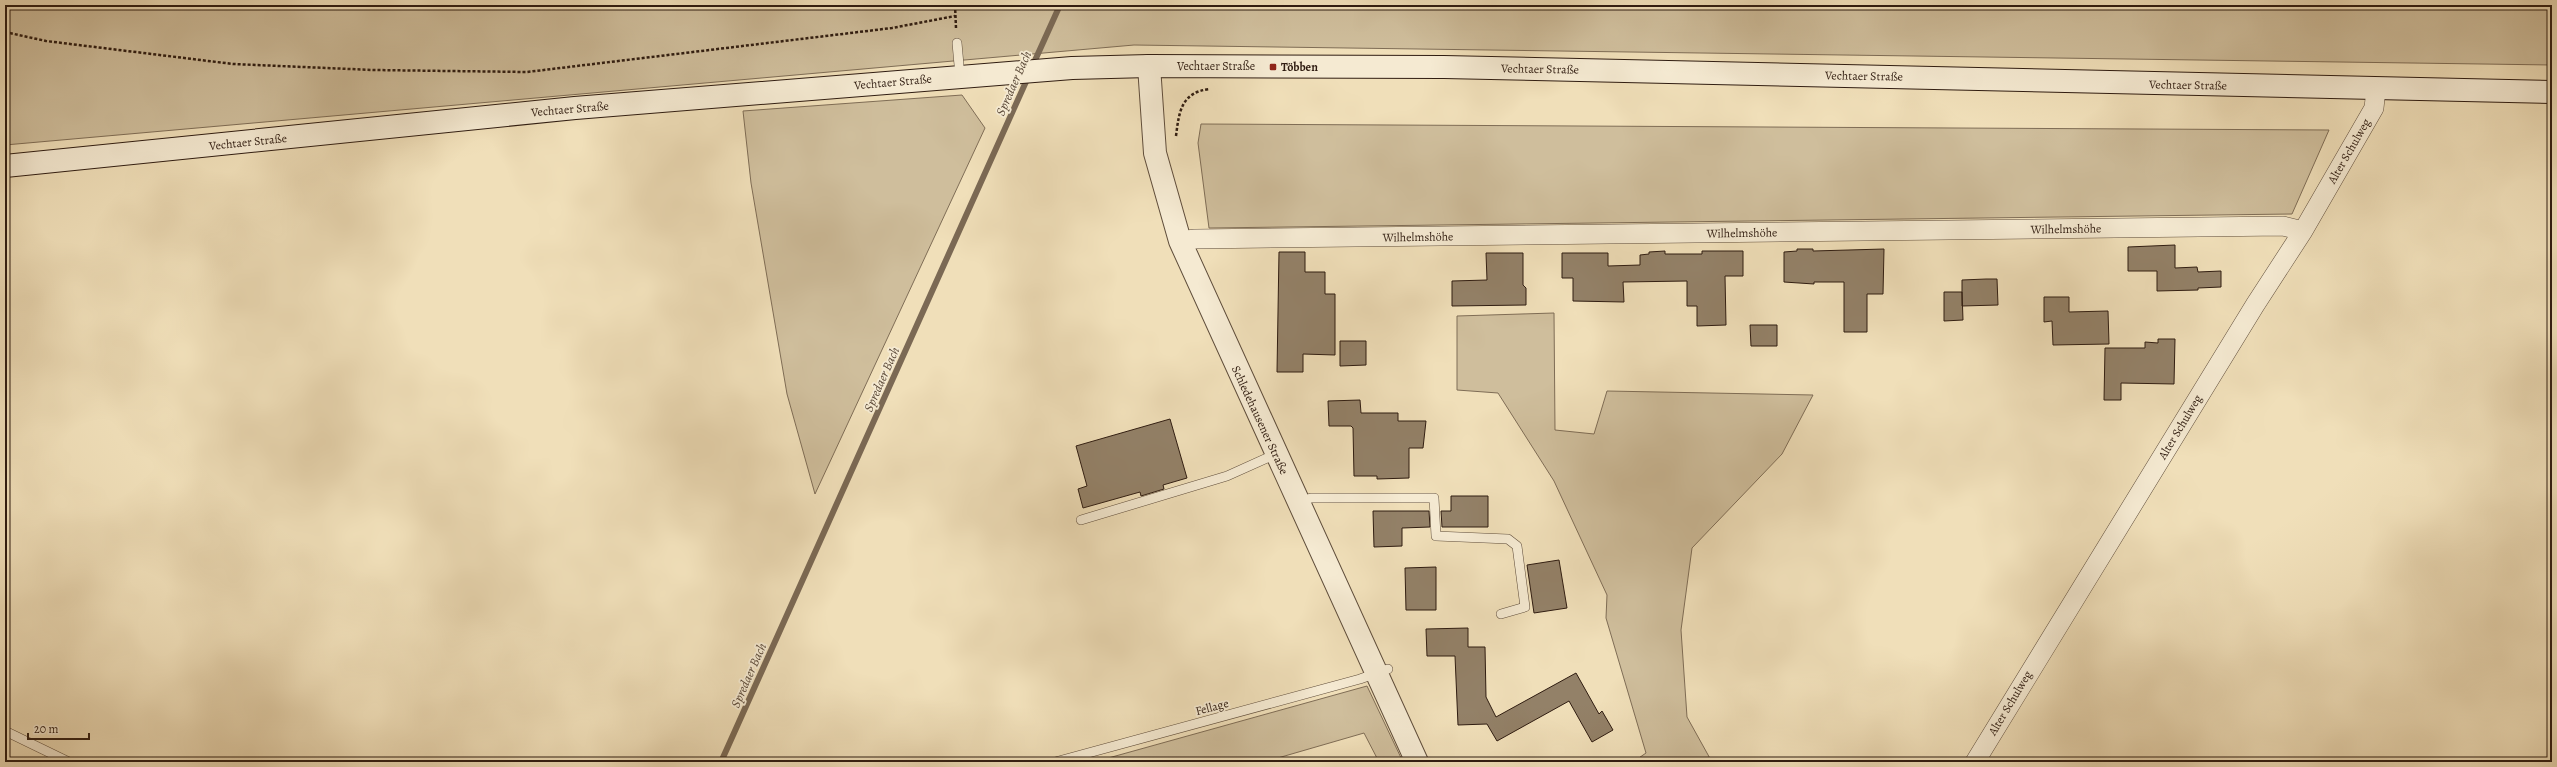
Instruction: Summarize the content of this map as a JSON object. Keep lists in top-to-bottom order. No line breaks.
{"streets":{"main road":["Vechtaer Straße","Schledehausener Straße"],"street":["Alter Schulweg","Wilhelmshöhe"],"lane":["Fellage"]},"crossings":[["Vechtaer Straße","Alter Schulweg"],["Vechtaer Straße","Schledehausener Straße"],["Alter Schulweg","Wilhelmshöhe"],["Wilhelmshöhe","Schledehausener Straße"],["Schledehausener Straße","Fellage"]],"water":["Spredaer Bach"],"places":{"transit":["Többen"]},"scale_bar":"20 m"}
